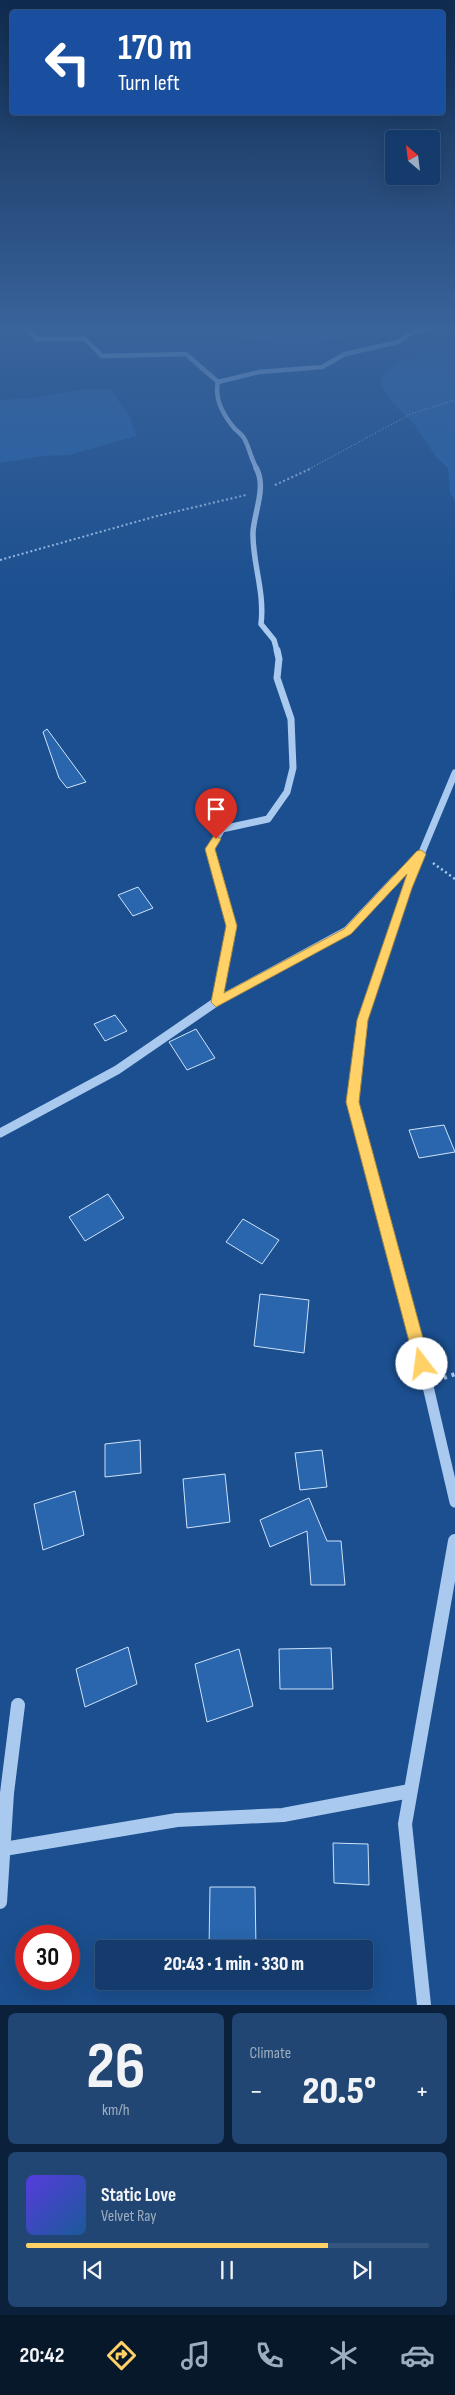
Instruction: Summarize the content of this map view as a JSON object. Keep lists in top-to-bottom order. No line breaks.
{"north":"top left","page":{"turn":["170 m","Turn left"],"limit":"30","trip":"20:43 · 1 min · 330 m","tile":[["26","km/h"],"Climate"],"heat":["−","20.5°","+"],"song":["Static Love","Velvet Ray"],"tabs":"20:42"}}
